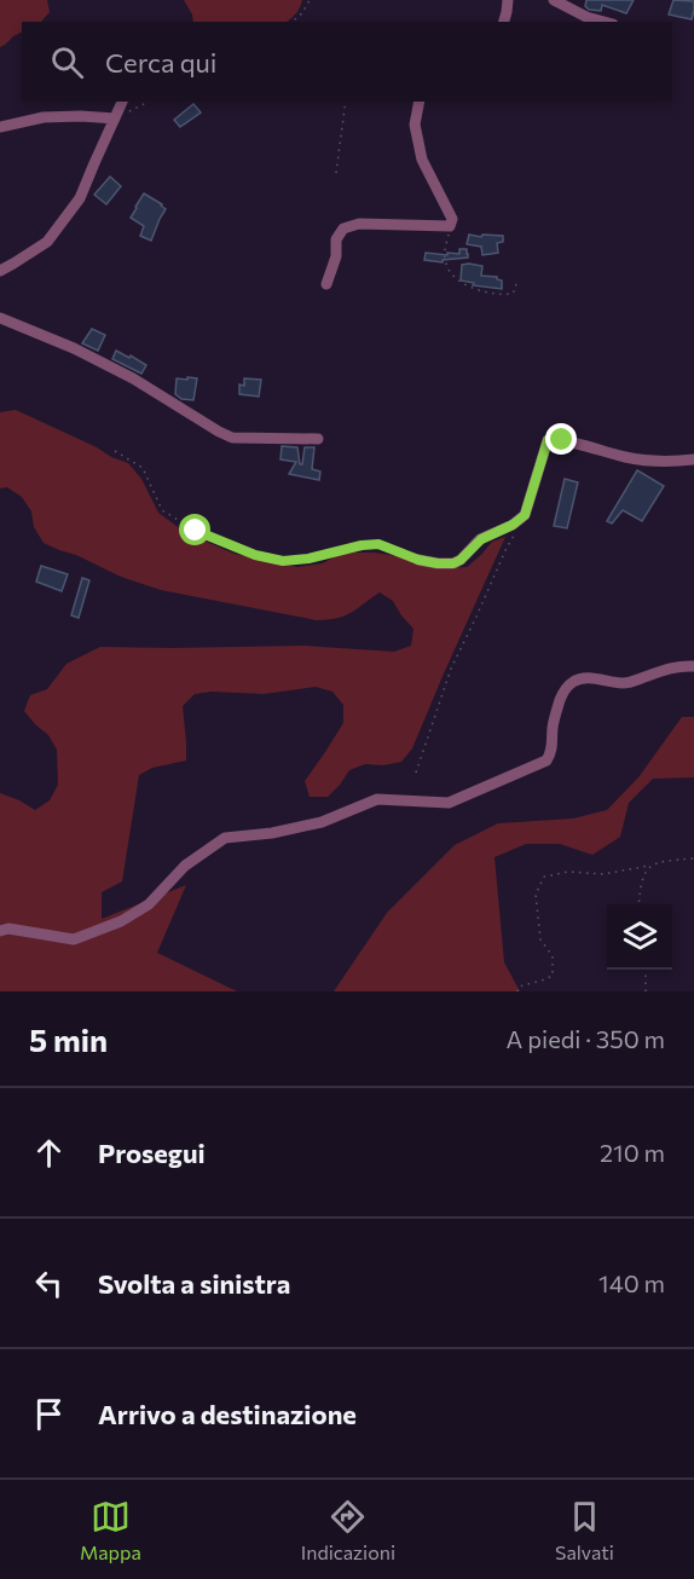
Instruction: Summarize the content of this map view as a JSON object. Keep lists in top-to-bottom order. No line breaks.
{"page":{"search":"Cerca qui","heading":["5 min","A piedi · 350 m"],"list":[["Prosegui","210 m"],["Svolta a sinistra","140 m"],"Arrivo a destinazione"],"nav":["Mappa","Indicazioni","Salvati"]}}
